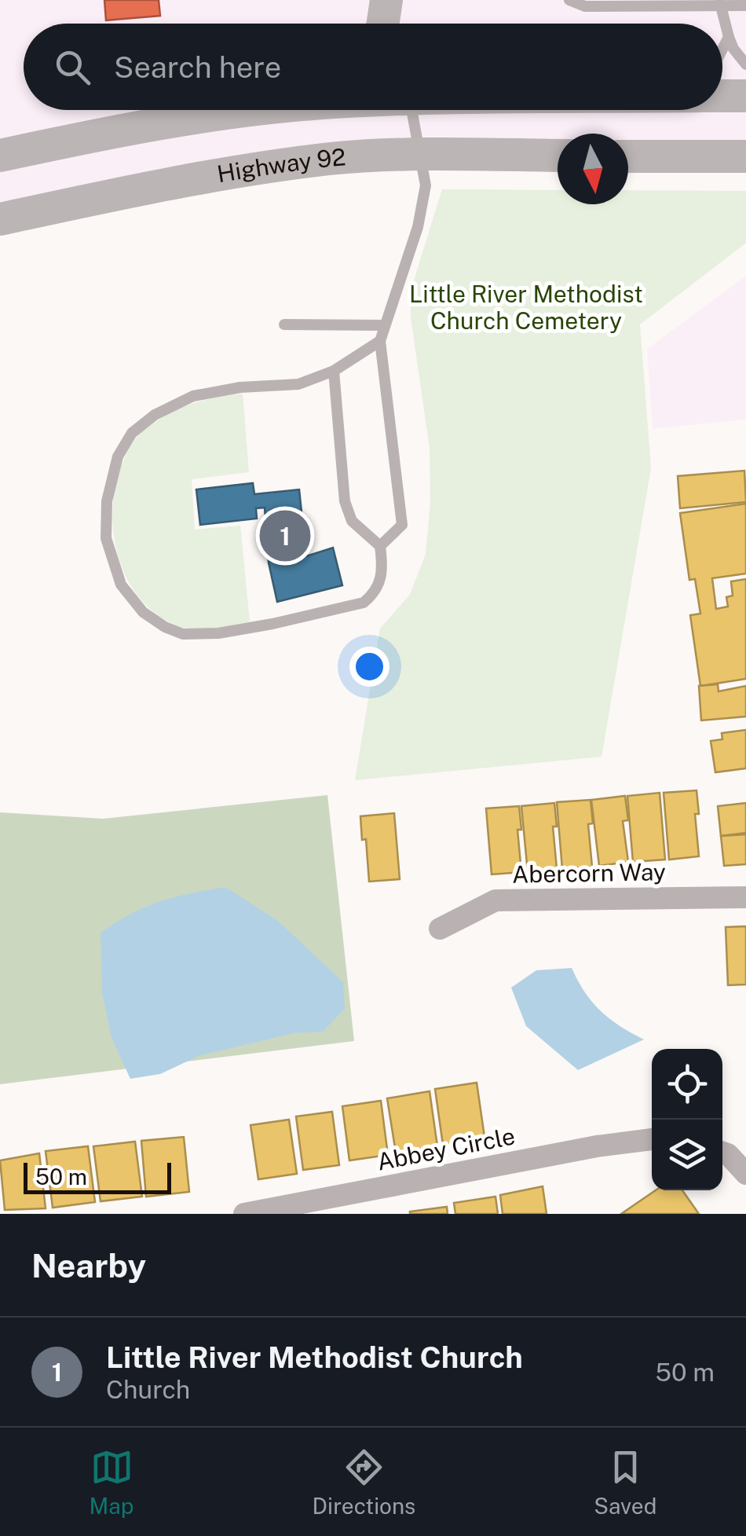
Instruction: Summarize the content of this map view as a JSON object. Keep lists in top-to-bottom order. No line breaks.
{"streets":{"main road":["Highway 92"],"street":["Abercorn Way","Abbey Circle"]},"parks":["Little River Methodist Church Cemetery"],"scale_bar":"50 m","north":"bottom","page":{"search":"Search here","pins":"1","scale":"50 m","heading":"Nearby","list":[{"mark":"1","name":"Little River Methodist Church","note":"Church","value":"50 m"}],"nav":["Map","Directions","Saved"]}}
